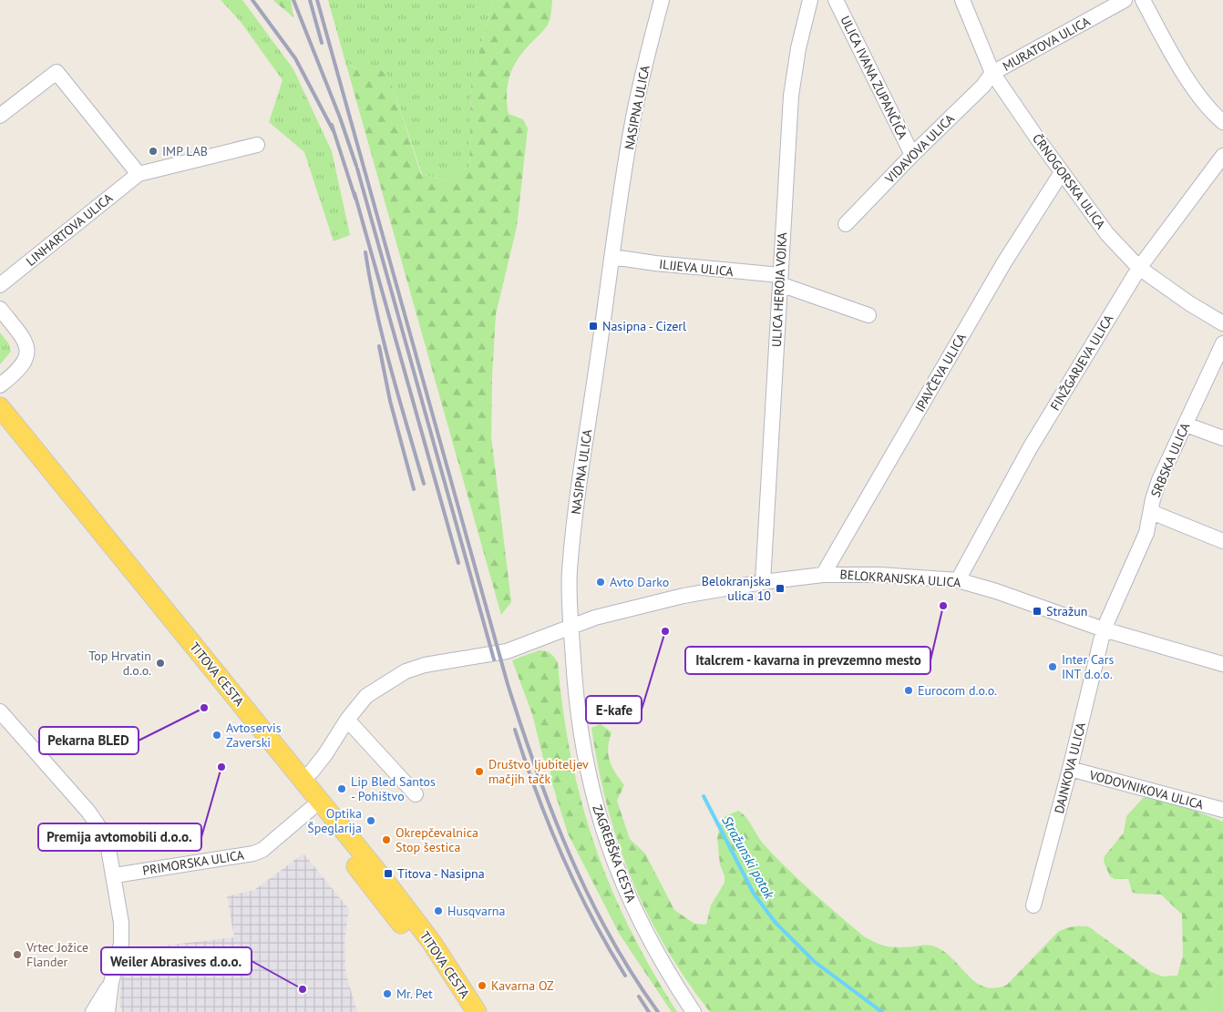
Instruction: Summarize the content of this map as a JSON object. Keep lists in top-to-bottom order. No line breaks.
{"streets":{"main road":["TITOVA CESTA"],"street":["MURATOVA ULICA","ULICA IVANA ZUPANČIČA","NASIPNA ULICA","VIDAVOVA ULICA","ČRNOGORSKA ULICA","LINHARTOVA ULICA","ILIJEVA ULICA","ULICA HEROJA VOJKA","FINŽGARJEVA ULICA","IPAVČEVA ULICA","SRBSKA ULICA","BELOKRANJSKA ULICA","DAJNKOVA ULICA","VODOVNIKOVA ULICA","ZAGREBŠKA CESTA","PRIMORSKA ULICA"]},"crossings":[["MURATOVA ULICA","VIDAVOVA ULICA"],["MURATOVA ULICA","ČRNOGORSKA ULICA"],["ULICA IVANA ZUPANČIČA","VIDAVOVA ULICA"],["NASIPNA ULICA","ILIJEVA ULICA"],["NASIPNA ULICA","BELOKRANJSKA ULICA"],["NASIPNA ULICA","ZAGREBŠKA CESTA"],["VIDAVOVA ULICA","ČRNOGORSKA ULICA"],["ČRNOGORSKA ULICA","FINŽGARJEVA ULICA"],["ČRNOGORSKA ULICA","IPAVČEVA ULICA"],["ILIJEVA ULICA","ULICA HEROJA VOJKA"],["ULICA HEROJA VOJKA","BELOKRANJSKA ULICA"],["FINŽGARJEVA ULICA","BELOKRANJSKA ULICA"],["IPAVČEVA ULICA","BELOKRANJSKA ULICA"],["SRBSKA ULICA","BELOKRANJSKA ULICA"],["SRBSKA ULICA","DAJNKOVA ULICA"],["BELOKRANJSKA ULICA","DAJNKOVA ULICA"],["BELOKRANJSKA ULICA","ZAGREBŠKA CESTA"],["TITOVA CESTA","PRIMORSKA ULICA"],["DAJNKOVA ULICA","VODOVNIKOVA ULICA"]],"water":["Stražunski potok"],"places":{"other":["IMP LAB","Avto Darko","Italcrem - kavarna in prevzemno mesto","E-kafe","Top Hrvatin d.o.o.","Inter Cars INT d.o.o.","Eurocom d.o.o.","Pekarna BLED","Avtoservis Zaverski","Premija avtomobili d.o.o.","Društvo ljubiteljev mačjih tačk","Lip Bled Santos - Pohištvo","Optika Špeglarija","Okrepčevalnica Stop šestica","Husqvarna","Vrtec Jožice Flander","Kavarna OZ","Weiler Abrasives d.o.o.","Mr. Pet"],"transit":["Nasipna - Cizerl","Belokranjska ulica 10","Stražun","Titova - Nasipna"]}}
